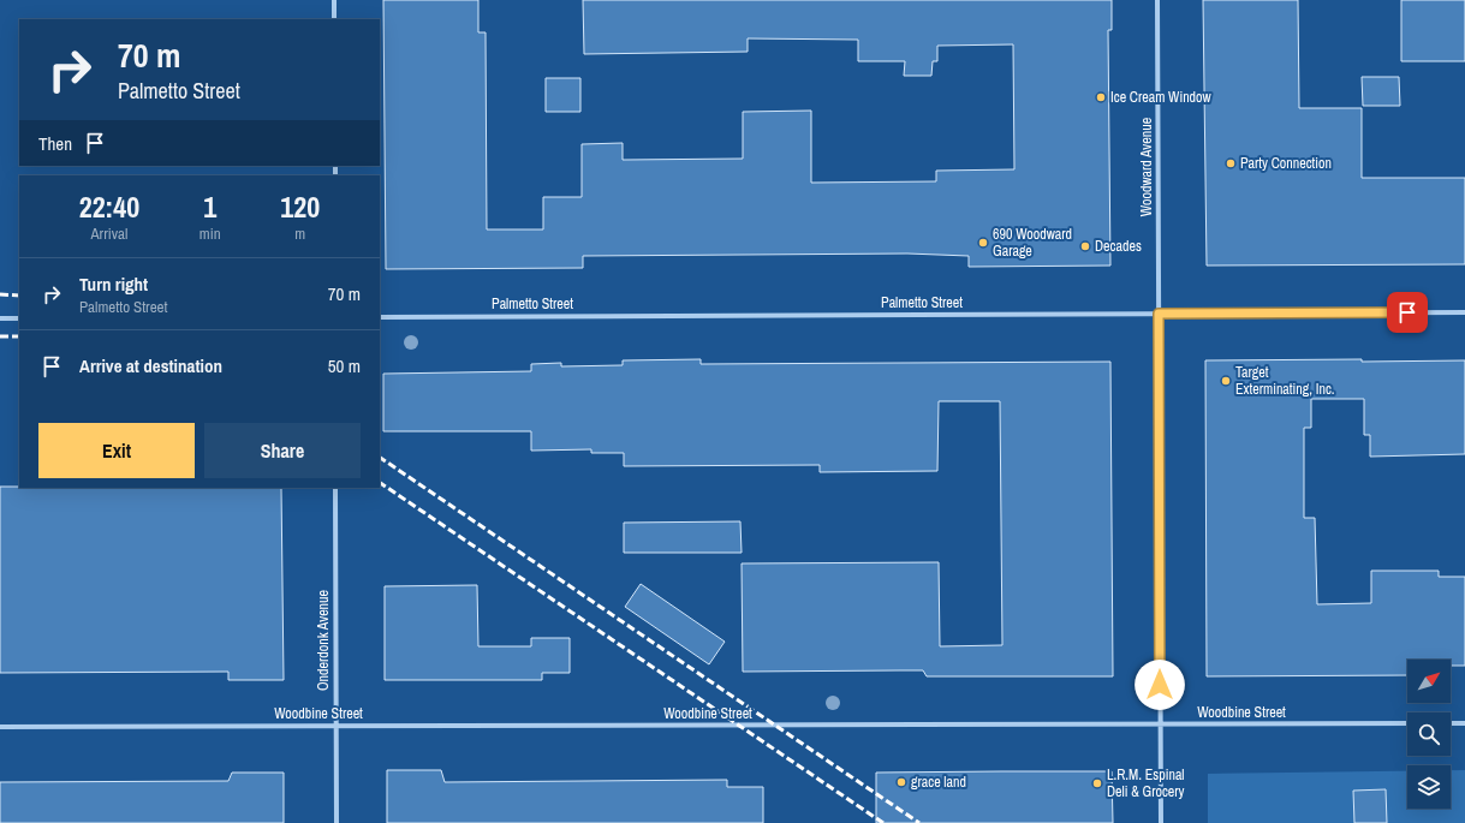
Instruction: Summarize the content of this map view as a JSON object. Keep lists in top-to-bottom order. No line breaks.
{"streets":{"street":["Woodward Avenue","Palmetto Street","Onderdonk Avenue","Woodbine Street"]},"crossings":[["Woodward Avenue","Palmetto Street"],["Woodward Avenue","Woodbine Street"],["Onderdonk Avenue","Woodbine Street"]],"places":["Ice Cream Window","Party Connection","690 Woodward Garage","Decades","Target Exterminating, Inc.","grace land","L.R.M. Espinal Deli & Grocery"],"north":"top right","page":{"turn":["70 m","Palmetto Street"],"then":"Then","eta":["22:40","Arrival","1","min","120","m"],"list":[{"name":"Turn right","note":"Palmetto Street","value":"70 m"},{"name":"Arrive at destination","value":"50 m"}],"buttons":["Exit","Share"]}}
